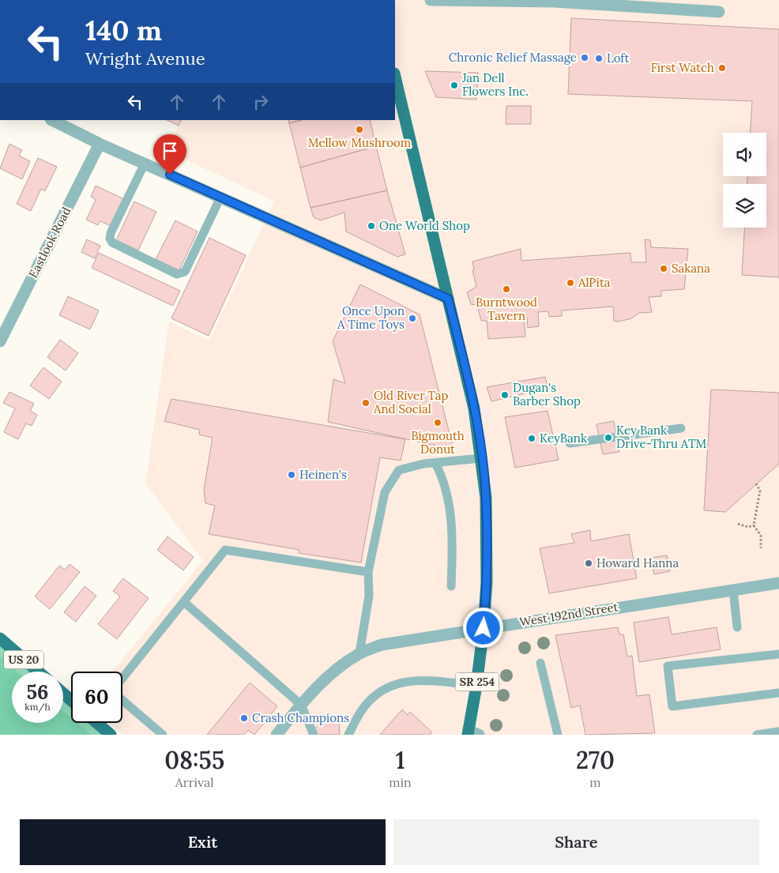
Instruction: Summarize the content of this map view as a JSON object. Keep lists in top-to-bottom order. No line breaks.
{"streets":{"main road":["US 20","SR 254"],"street":["Eastlook Road","West 192nd Street"]},"crossings":[["West 192nd Street","SR 254"]],"places":["Chronic Relief Massage","Loft","First Watch","Jan Dell Flowers Inc.","Mellow Mushroom","One World Shop","Sakana","AlPita","Burntwood Tavern","Once Upon A Time Toys","Dugan's Barber Shop","Old River Tap And Social","Bigmouth Donut","Key Bank Drive-Thru ATM","KeyBank","Heinen's","Howard Hanna","Crash Champions"],"page":{"turn":["140 m","Wright Avenue"],"speed":"56 km/h","limit":"60","eta":["08:55","Arrival","1","min","270","m"],"buttons":["Exit","Share"]}}
